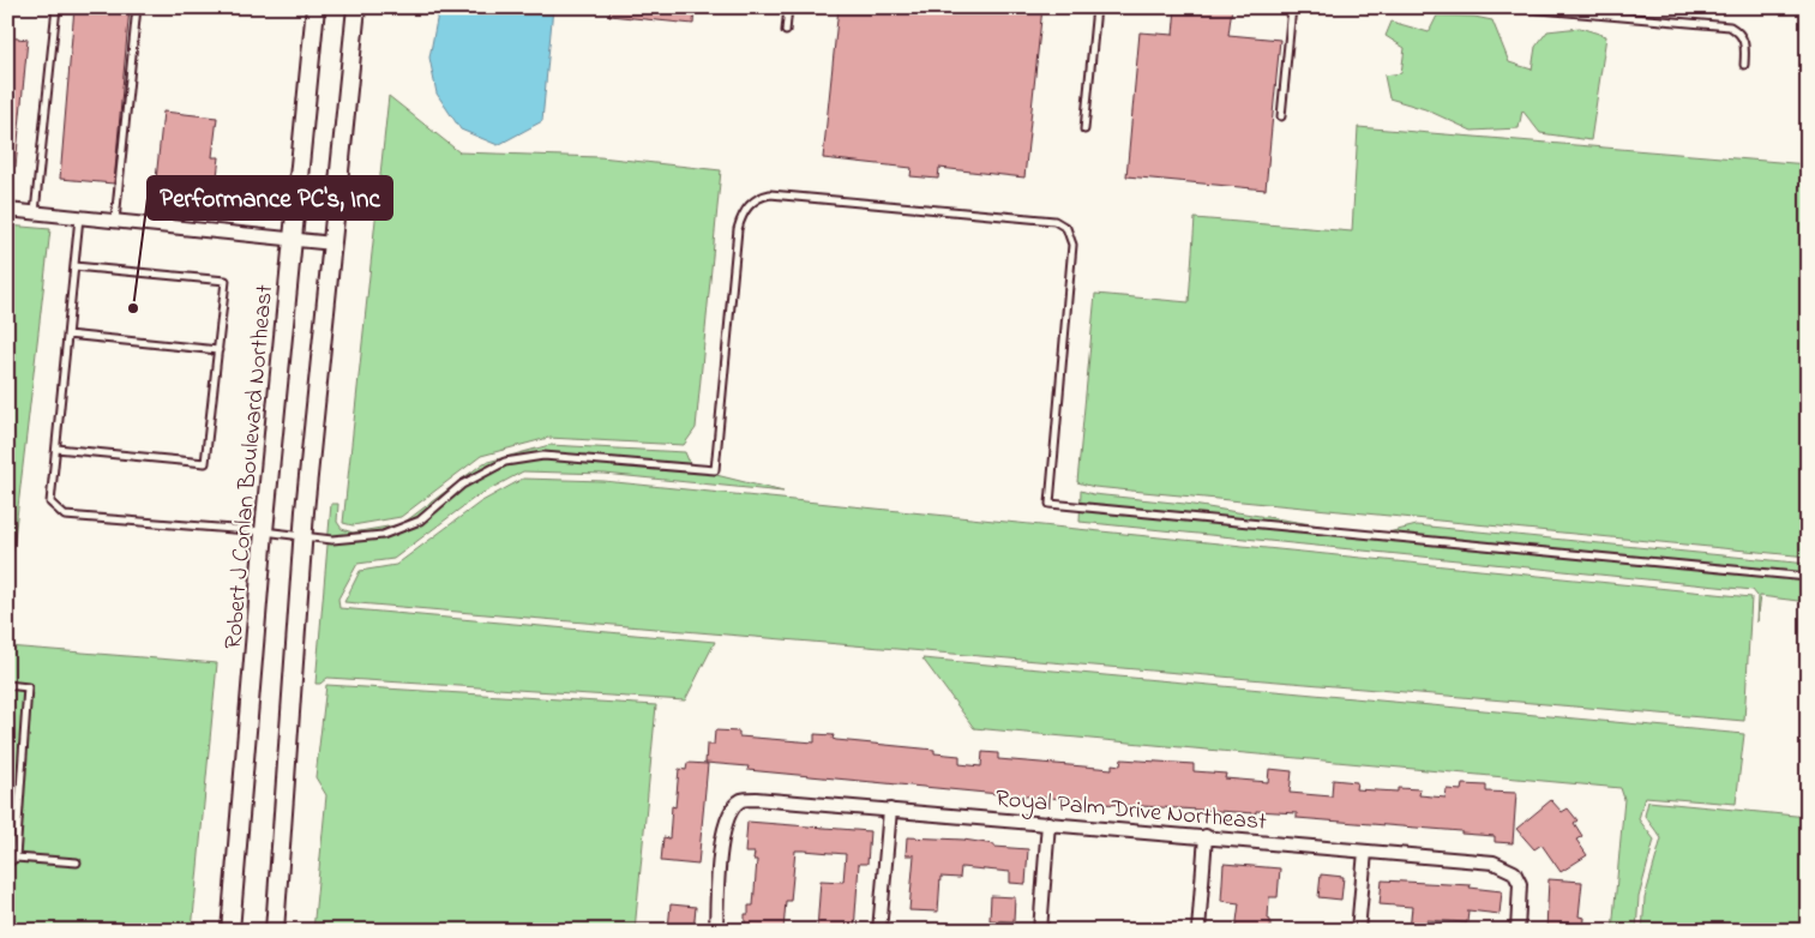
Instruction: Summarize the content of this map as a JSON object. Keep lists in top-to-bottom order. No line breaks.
{"streets":{"main road":["Robert J Conlan Boulevard Northeast"],"street":["Royal Palm Drive Northeast"]},"places":["Performance PC's, Inc"]}
